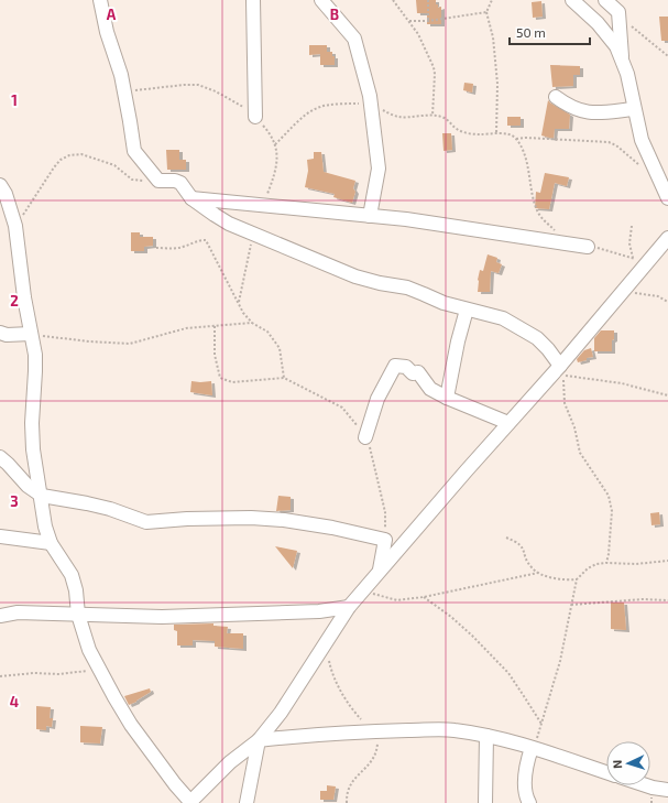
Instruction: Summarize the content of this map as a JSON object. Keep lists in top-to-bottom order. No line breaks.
{"scale_bar":"50 m","north":"left","grid":{"columns":["A","B"],"rows":["1","2","3","4"]}}
